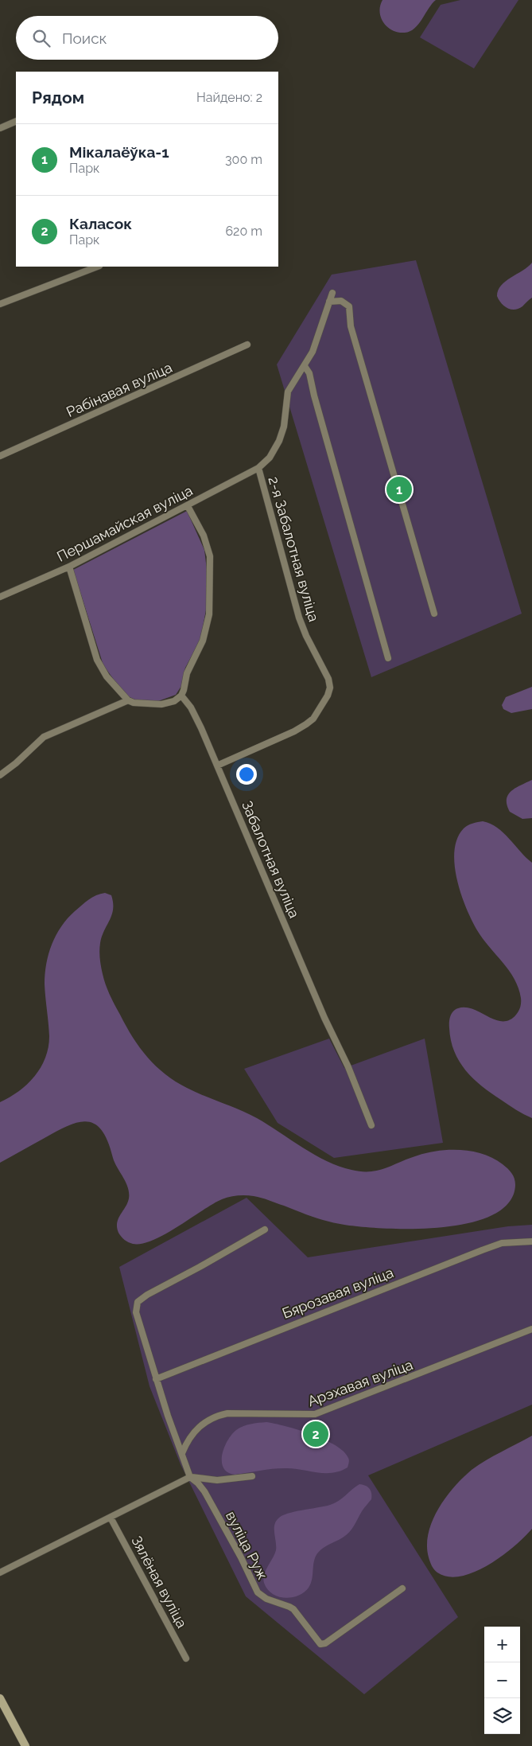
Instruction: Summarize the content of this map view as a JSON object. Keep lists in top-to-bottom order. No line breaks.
{"streets":{"street":["Рабінавая вуліца","Першамайская вуліца","2-я Забалотная вуліца","Забалотная вуліца","Бярозавая вуліца","Арэхавая вуліца","вуліца Руж","Зялёная вуліца"]},"crossings":[["Першамайская вуліца","2-я Забалотная вуліца"],["2-я Забалотная вуліца","Забалотная вуліца"]],"page":{"search":"Поиск","heading":["Рядом","Найдено: 2"],"list":[{"mark":"1","name":"Мікалаёўка-1","note":"Парк","value":"300 m"},{"mark":"2","name":"Каласок","note":"Парк","value":"620 m"}],"pins":["1","2"],"map_buttons":["+","−"]}}
